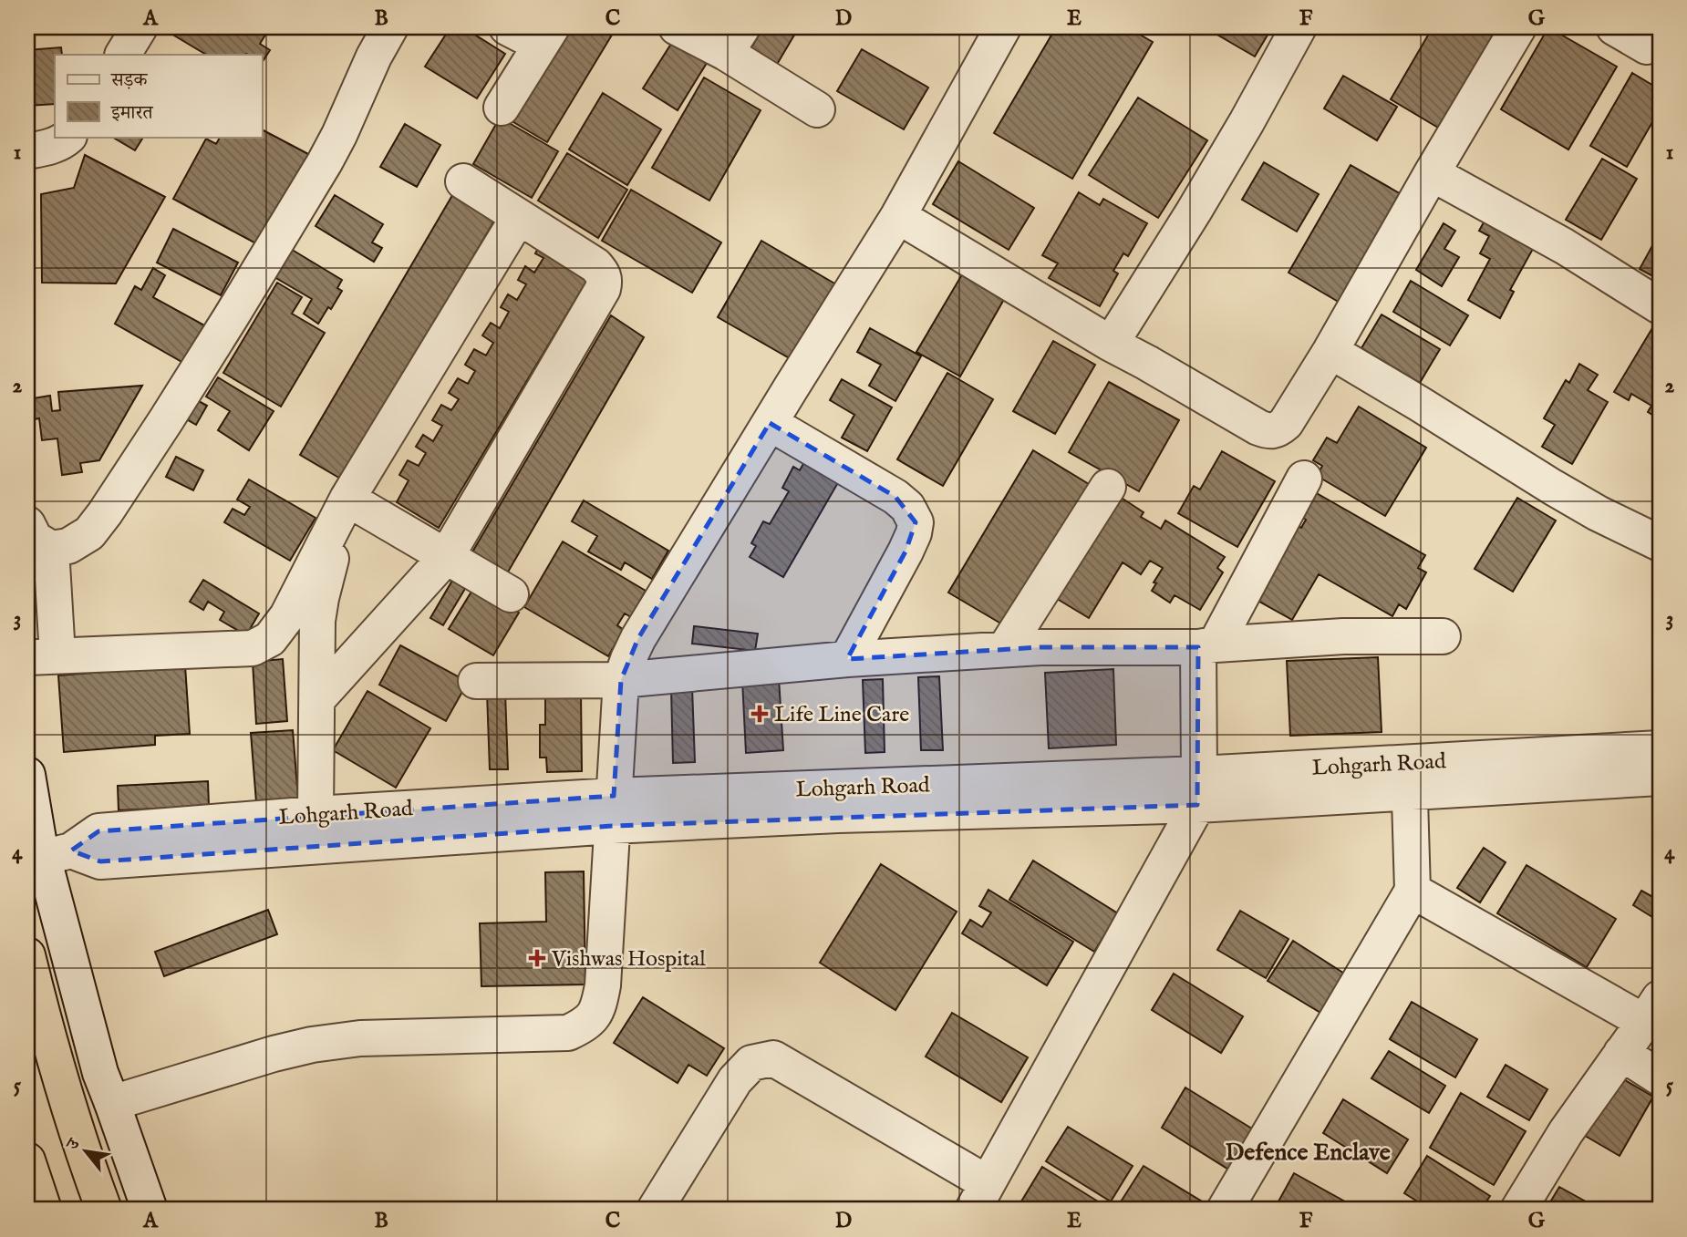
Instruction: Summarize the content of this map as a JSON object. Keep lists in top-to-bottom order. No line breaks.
{"streets":{"street":["Lohgarh Road"]},"districts":["Defence Enclave"],"places":{"health":["Life Line Care","Vishwas Hospital"]},"legend":["सड़क","इमारत"],"north":"top left","grid":{"columns":["A","B","C","D","E","F","G"],"rows":["1","2","3","4","5"]}}
